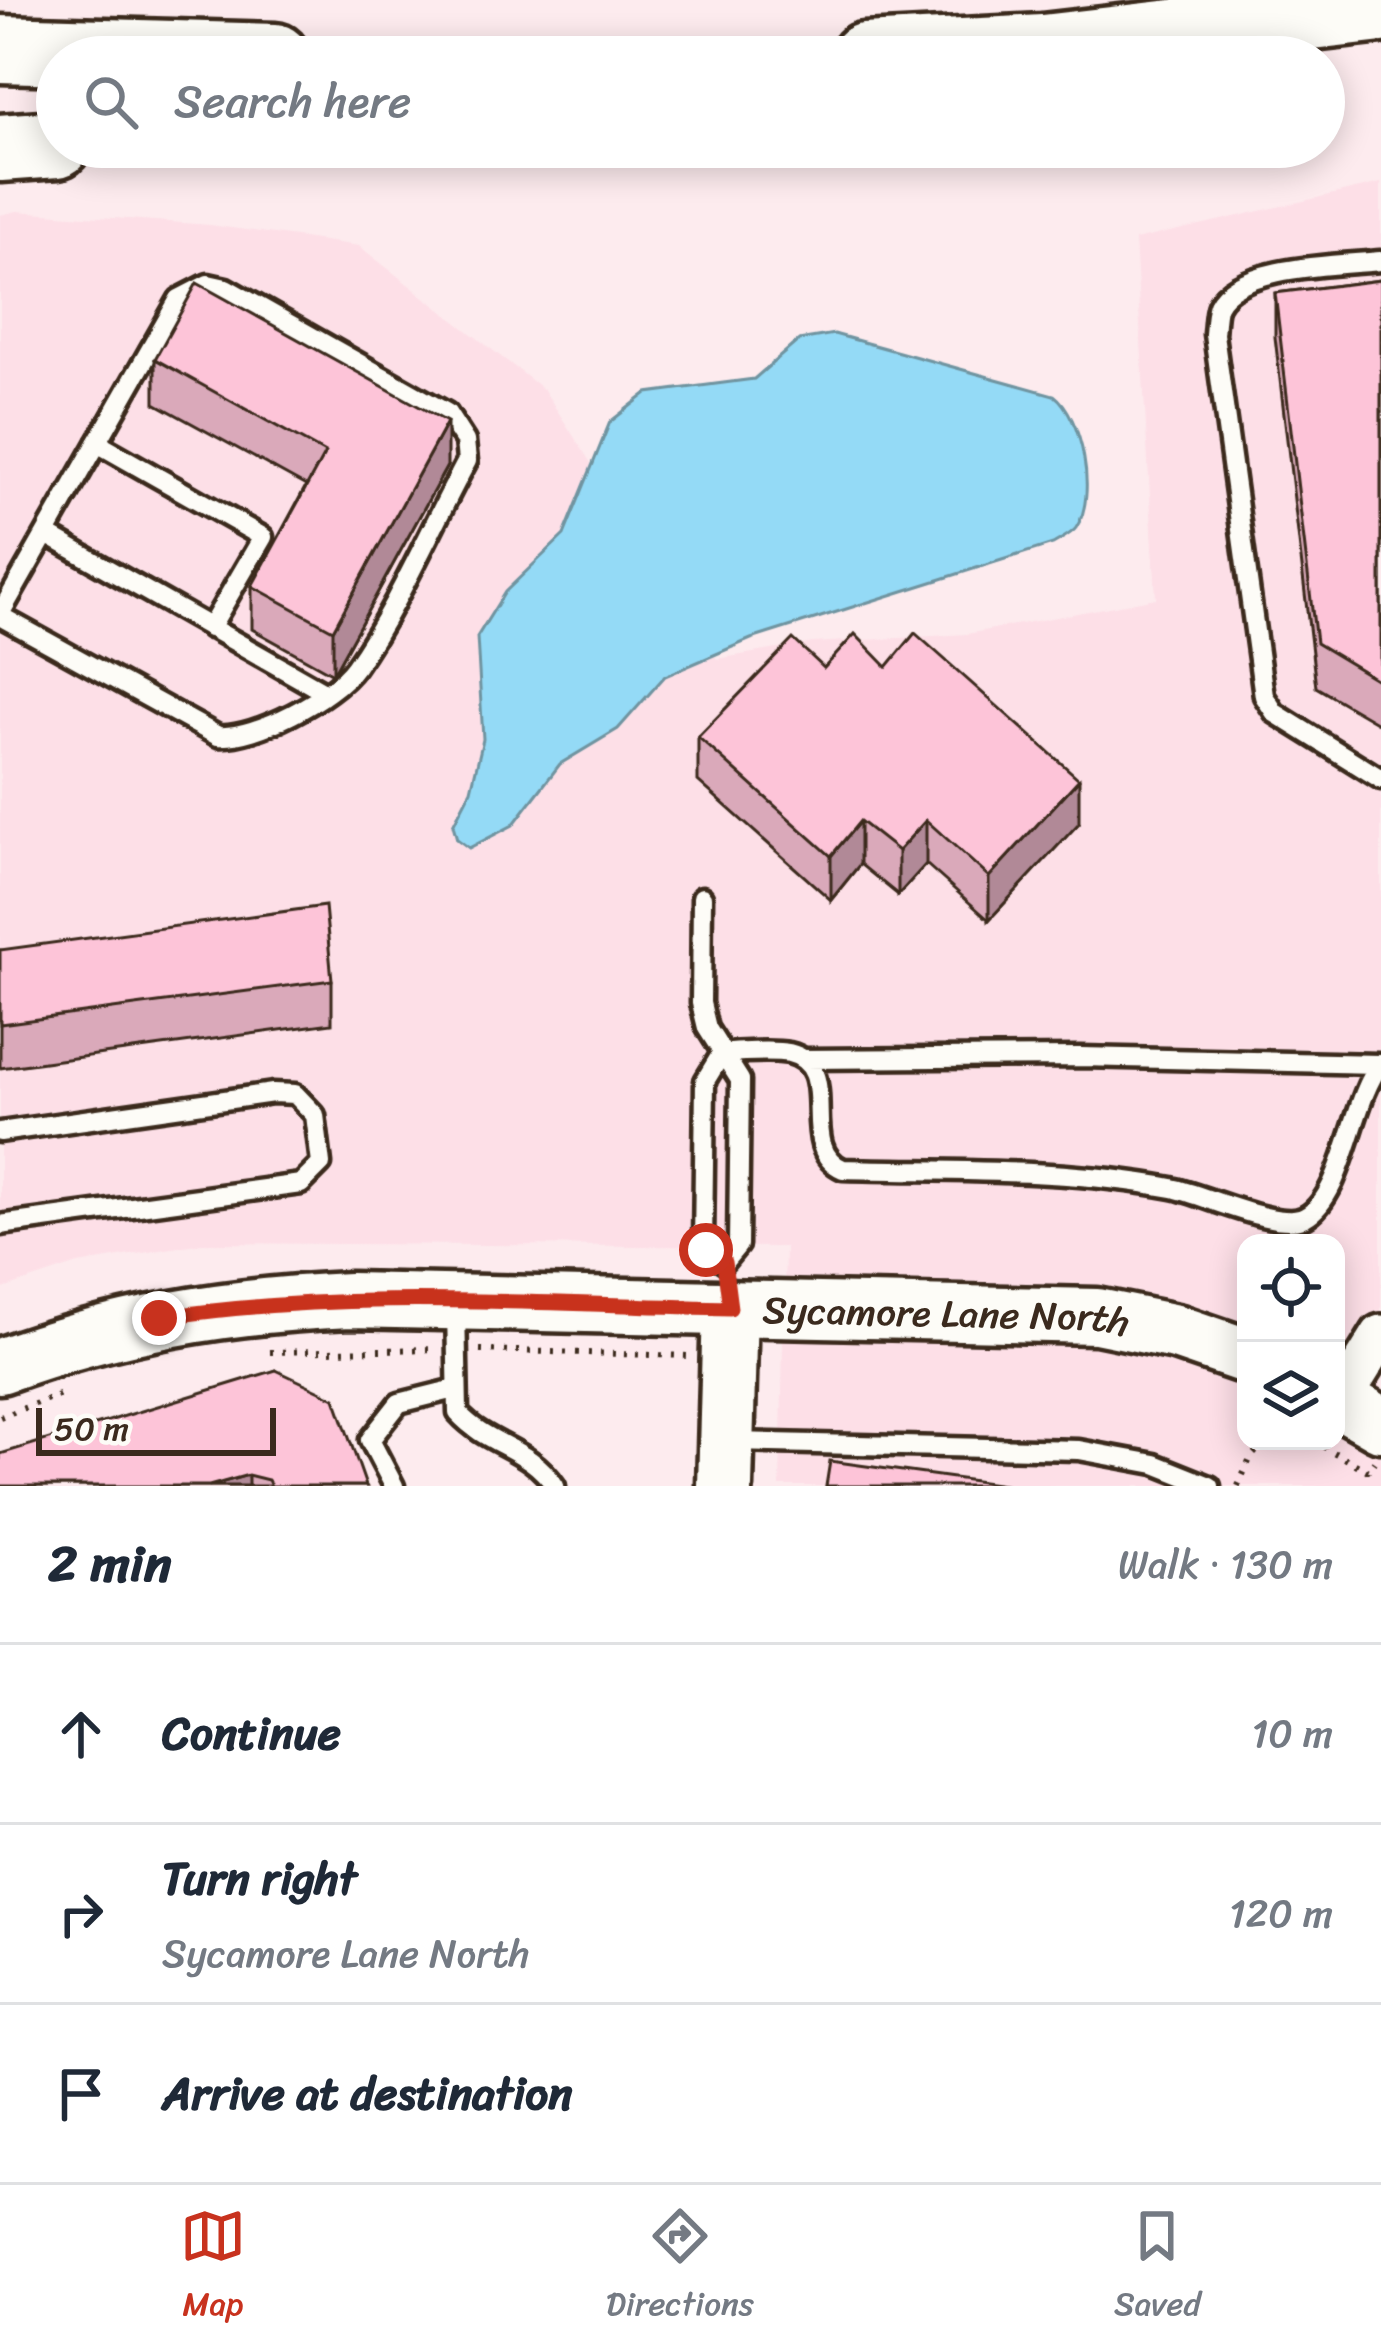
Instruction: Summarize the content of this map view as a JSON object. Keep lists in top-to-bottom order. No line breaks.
{"streets":{"street":["Sycamore Lane North"]},"scale_bar":"50 m","page":{"search":"Search here","scale":"50 m","heading":["2 min","Walk · 130 m"],"list":[["Continue","10 m"],["Turn right","Sycamore Lane North","120 m"],"Arrive at destination"],"nav":["Map","Directions","Saved"]}}
